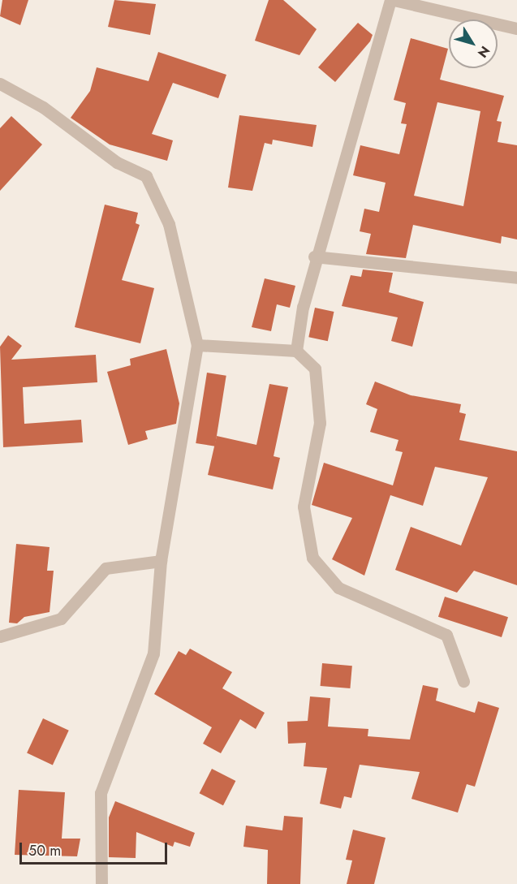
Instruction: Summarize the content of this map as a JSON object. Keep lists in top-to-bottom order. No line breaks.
{"scale_bar":"50 m","north":"bottom right"}
